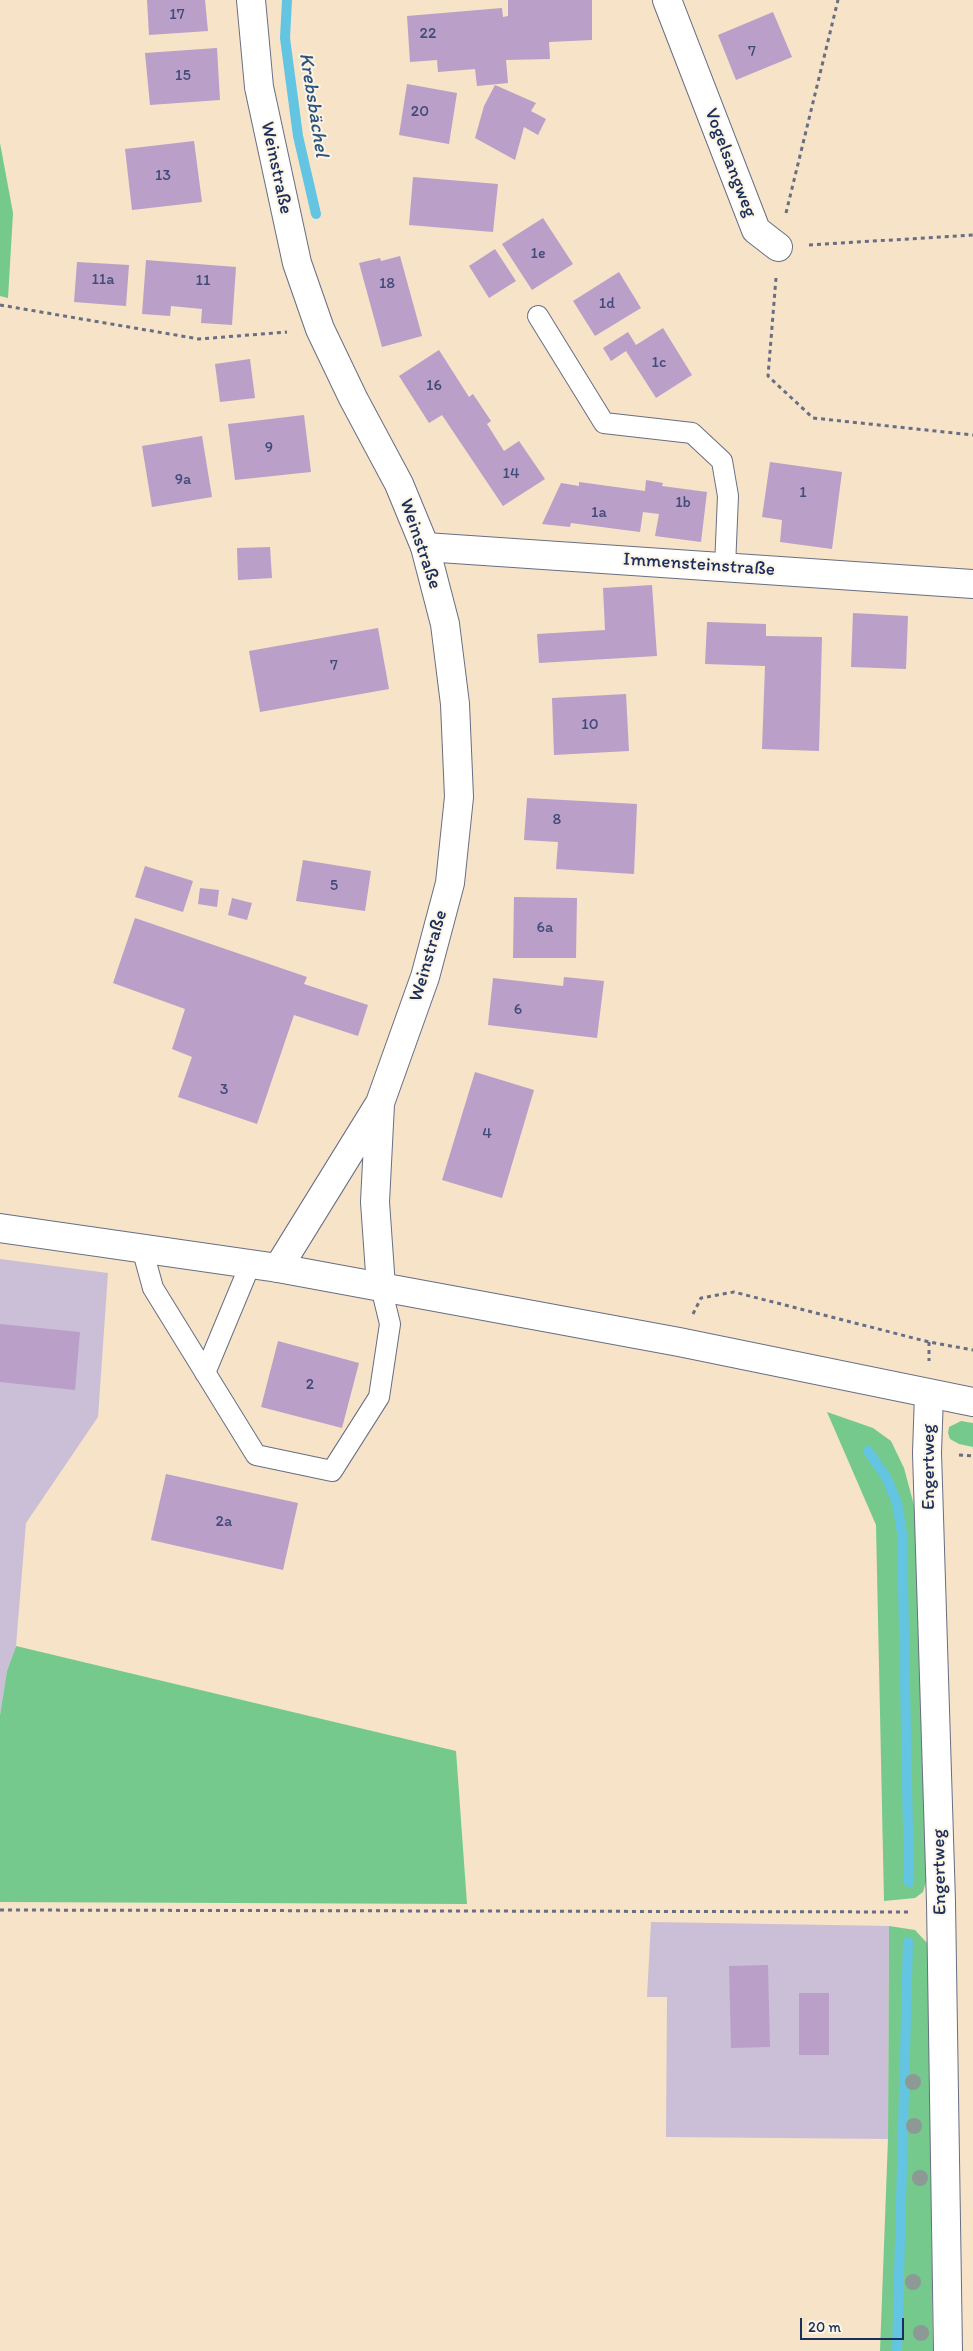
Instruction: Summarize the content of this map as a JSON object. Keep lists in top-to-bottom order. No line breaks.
{"streets":{"main road":["Vogelsangweg","Weinstraße","Immensteinstraße","Engertweg"]},"crossings":[["Weinstraße","Immensteinstraße"]],"water":["Krebsbächel"],"house_numbers":["17","22","7","15","20","13","1e","11a","11","18","1d","1c","16","9","14","9a","1","1b","1a","7","10","8","5","6a","6","3","4","2","2a"],"scale_bar":"20 m"}
